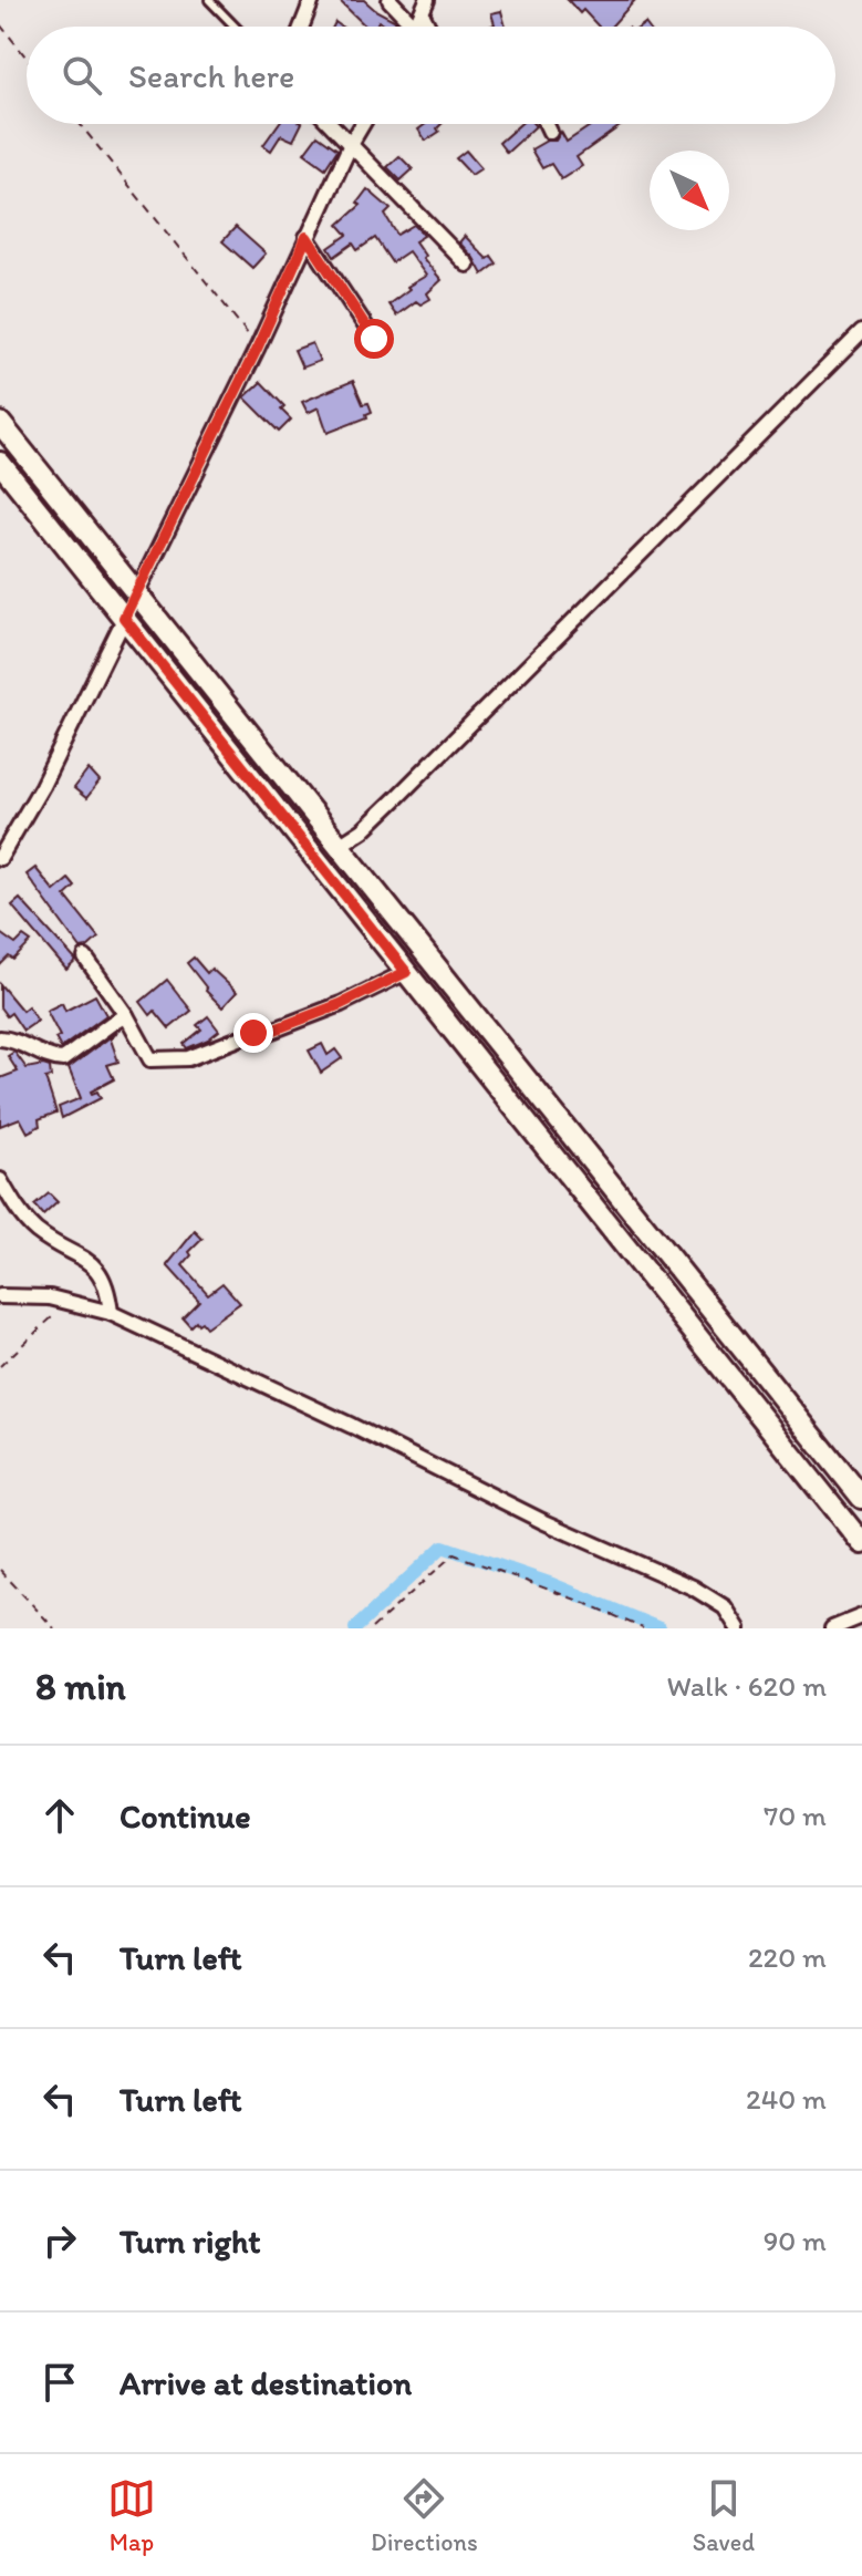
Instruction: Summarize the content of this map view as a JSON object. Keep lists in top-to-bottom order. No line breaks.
{"north":"bottom right","page":{"search":"Search here","heading":["8 min","Walk · 620 m"],"list":[["Continue","70 m"],["Turn left","220 m"],["Turn left","240 m"],["Turn right","90 m"],"Arrive at destination"],"nav":["Map","Directions","Saved"]}}
